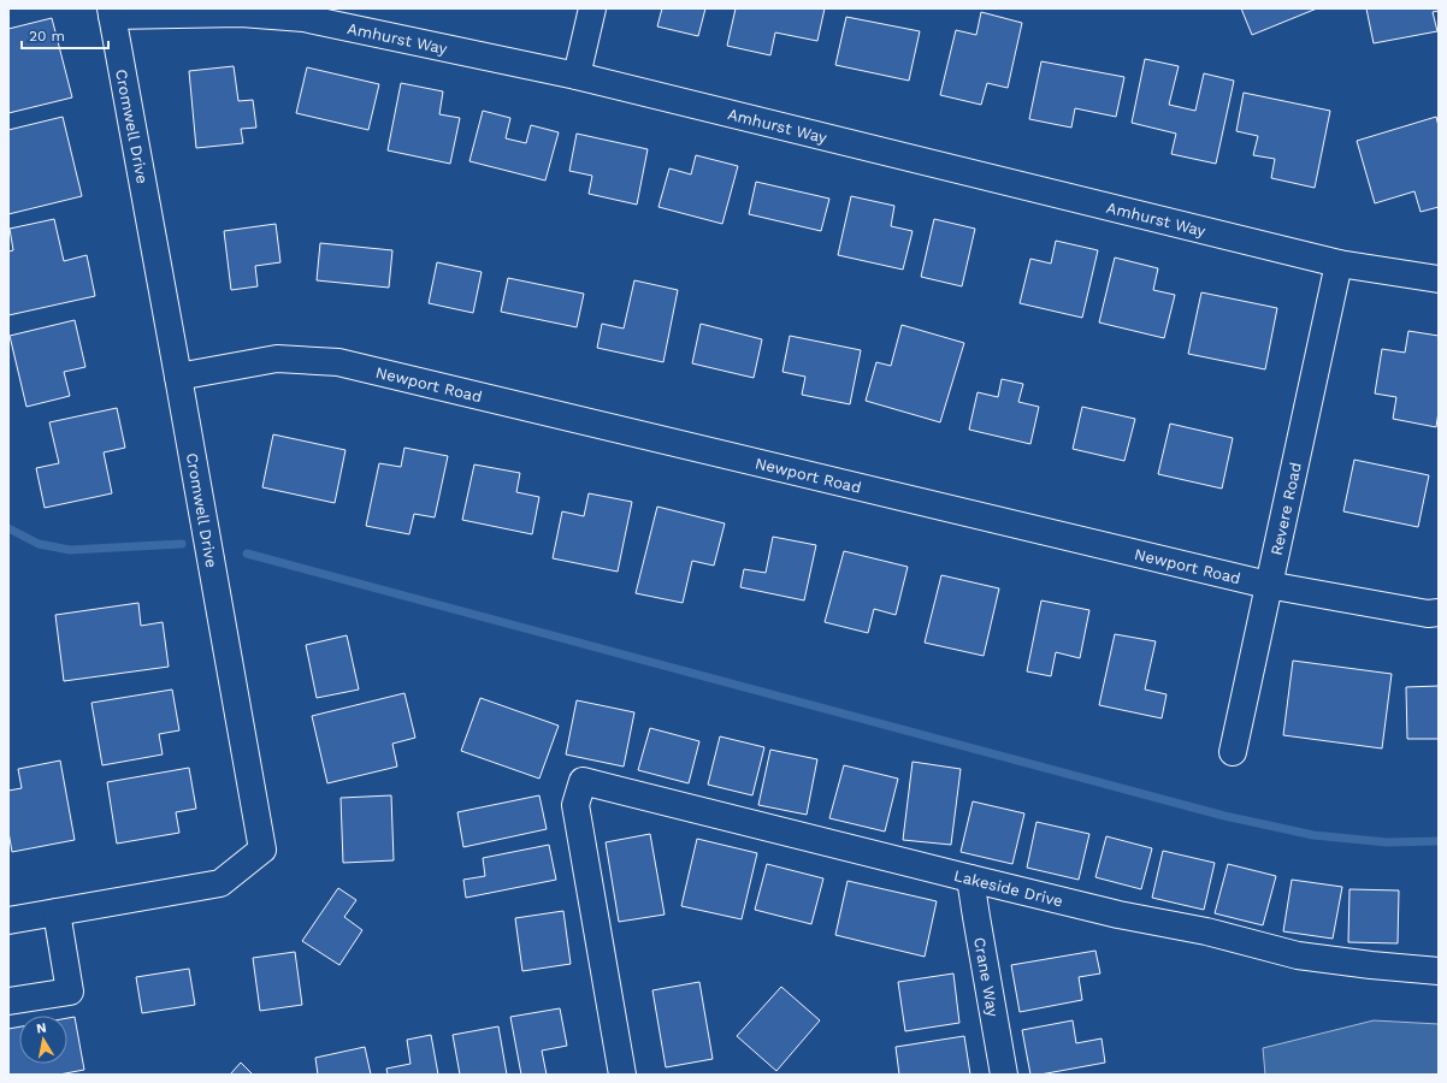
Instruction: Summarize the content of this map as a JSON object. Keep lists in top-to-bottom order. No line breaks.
{"streets":{"street":["Amhurst Way","Cromwell Drive","Newport Road","Revere Road","Lakeside Drive","Crane Way"]},"crossings":[["Amhurst Way","Cromwell Drive"],["Amhurst Way","Revere Road"],["Cromwell Drive","Newport Road"],["Newport Road","Revere Road"],["Lakeside Drive","Crane Way"]],"scale_bar":"20 m","north":"top"}
